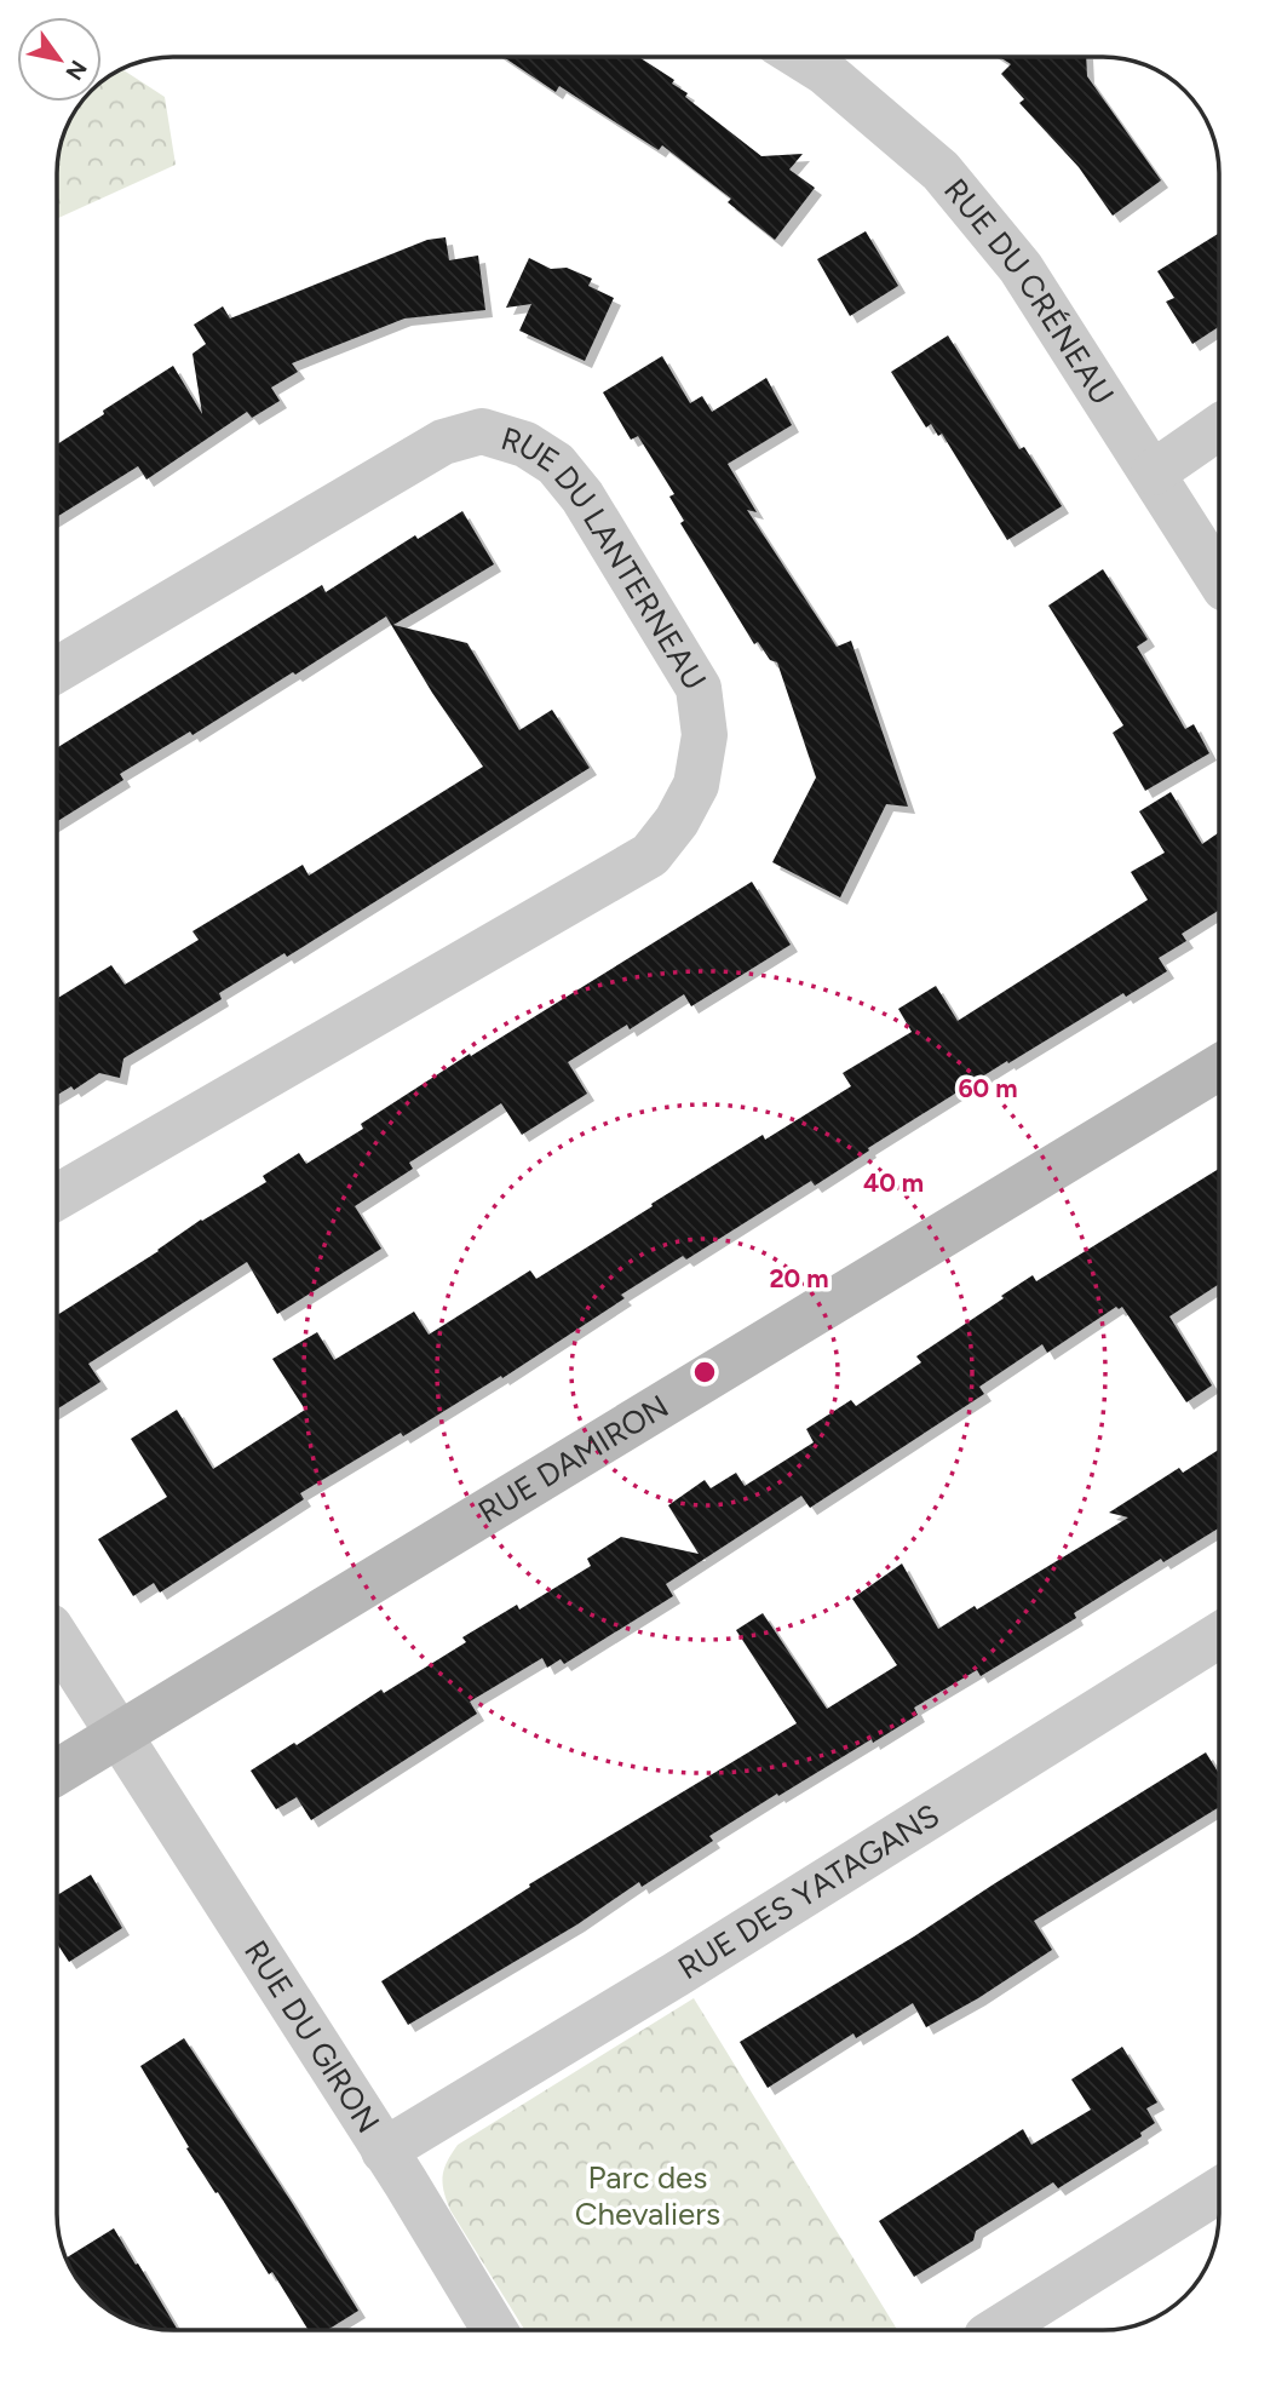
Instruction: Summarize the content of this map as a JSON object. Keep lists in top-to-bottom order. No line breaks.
{"streets":{"street":["RUE DU CRÉNEAU","RUE DU LANTERNEAU","RUE DAMIRON","RUE DES YATAGANS","RUE DU GIRON"]},"crossings":[["RUE DAMIRON","RUE DU GIRON"],["RUE DES YATAGANS","RUE DU GIRON"]],"parks":["Parc des Chevaliers"],"north":"bottom right","rings":["60 m","40 m","20 m"]}
